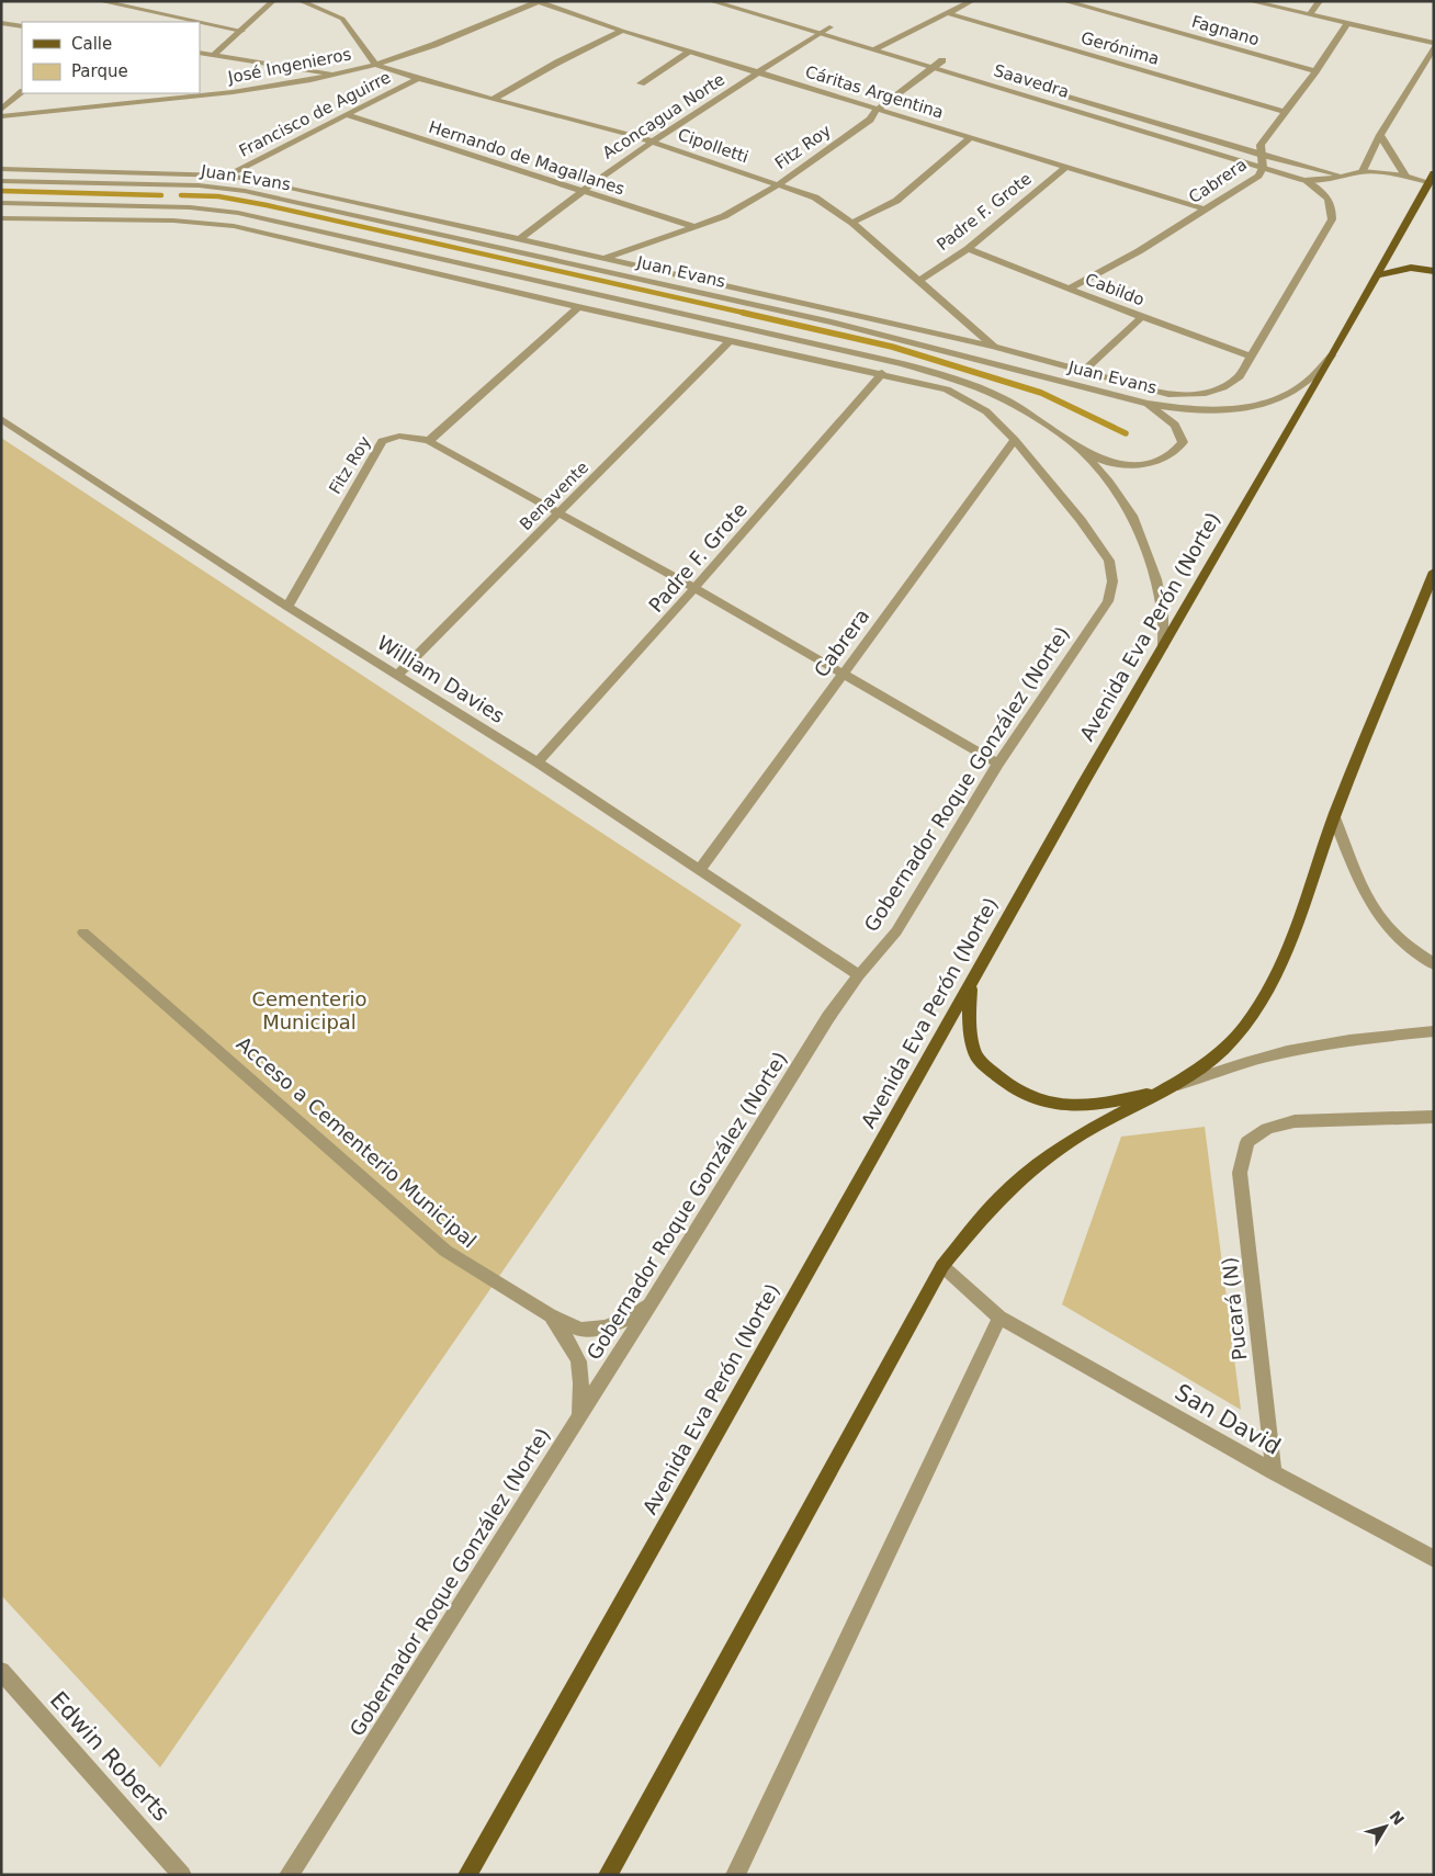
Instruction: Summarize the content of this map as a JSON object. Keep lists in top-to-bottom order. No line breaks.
{"streets":{"main road":["Avenida Eva Perón (Norte)"],"street":["Fagnano","Gerónima","José Ingenieros","Saavedra","Cáritas Argentina","Francisco de Aguirre","Aconcagua Norte","Cipolletti","Fitz Roy","Hernando de Magallanes","Juan Evans","Cabrera","Padre F. Grote","Cabildo","Benavente","William Davies","Gobernador Roque González (Norte)","Acceso a Cementerio Municipal","Pucará (N)","San David","Edwin Roberts"]},"crossings":[["Fagnano","Cabrera"],["Gerónima","Cabrera"],["José Ingenieros","Cáritas Argentina"],["José Ingenieros","Cipolletti"],["Saavedra","Aconcagua Norte"],["Saavedra","Fitz Roy"],["Saavedra","Cabrera"],["Saavedra","Avenida Eva Perón (Norte)"],["Cáritas Argentina","Aconcagua Norte"],["Cáritas Argentina","Fitz Roy"],["Cáritas Argentina","Cabrera"],["Cáritas Argentina","Padre F. Grote"],["Francisco de Aguirre","Cipolletti"],["Francisco de Aguirre","Hernando de Magallanes"],["Francisco de Aguirre","Juan Evans"],["Aconcagua Norte","Cipolletti"],["Aconcagua Norte","Hernando de Magallanes"],["Aconcagua Norte","Juan Evans"],["Cipolletti","Fitz Roy"],["Cipolletti","Juan Evans"],["Cipolletti","Padre F. Grote"],["Fitz Roy","Hernando de Magallanes"],["Fitz Roy","Juan Evans"],["Fitz Roy","William Davies"],["Juan Evans","Cabildo"],["Juan Evans","Avenida Eva Perón (Norte)"],["Cabrera","Cabildo"],["Cabrera","William Davies"],["Cabrera","Gobernador Roque González (Norte)"],["Padre F. Grote","Cabildo"],["Padre F. Grote","William Davies"],["Benavente","William Davies"],["William Davies","Gobernador Roque González (Norte)"],["Gobernador Roque González (Norte)","Acceso a Cementerio Municipal"],["Pucará (N)","San David"]],"parks":["Cementerio Municipal"],"legend":["Calle","Parque"],"north":"top right"}
